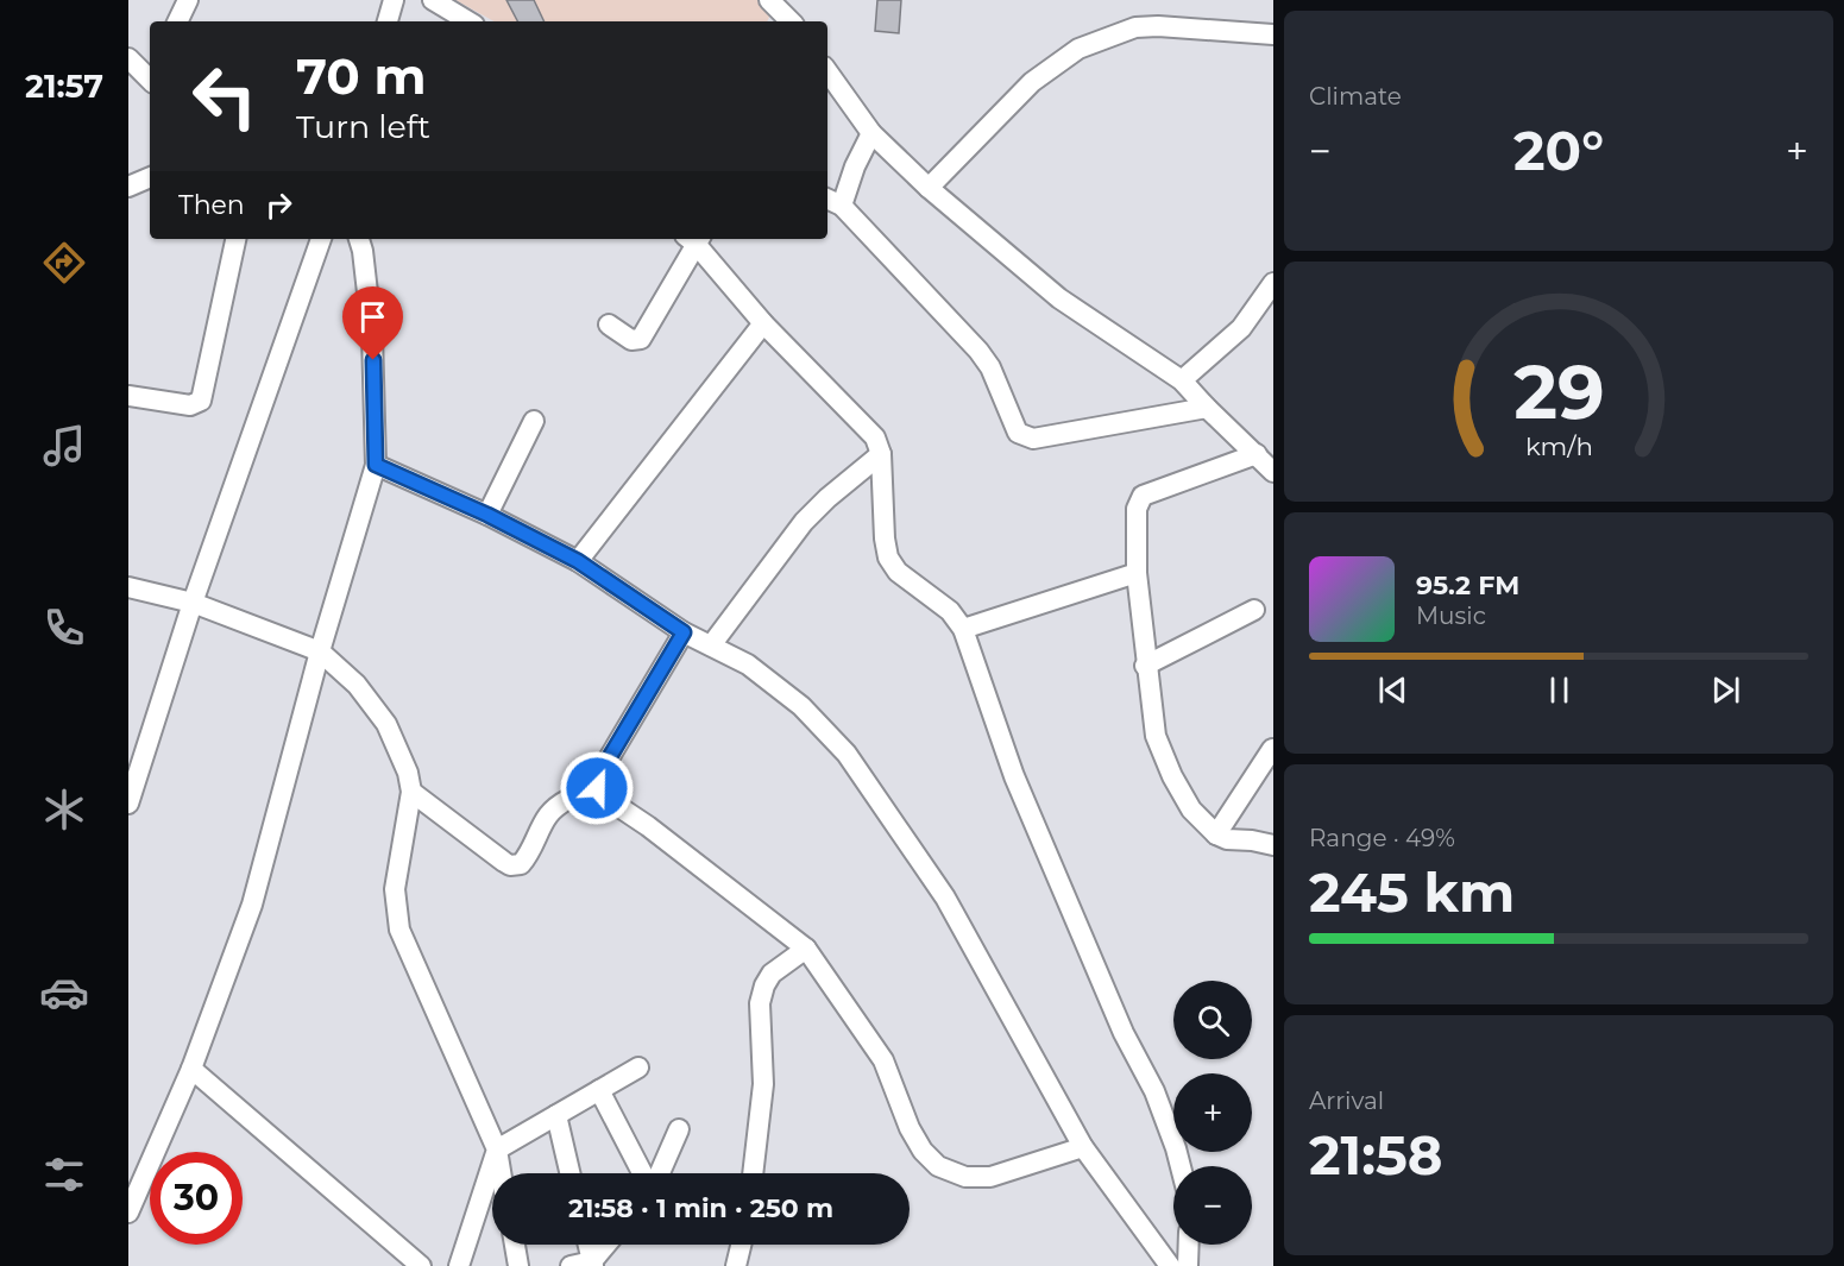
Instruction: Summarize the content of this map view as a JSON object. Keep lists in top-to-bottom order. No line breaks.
{"page":{"tabs":"21:57","tile":["Climate",["Range · 49%","245 km"],["Arrival","21:58"]],"turn":["70 m","Turn left"],"heat":["−","20°","+"],"then":"Then","song":["95.2 FM","Music"],"map_buttons":["+","−"],"limit":"30","trip":"21:58 · 1 min · 250 m","gauge":["29","km/h"]}}
